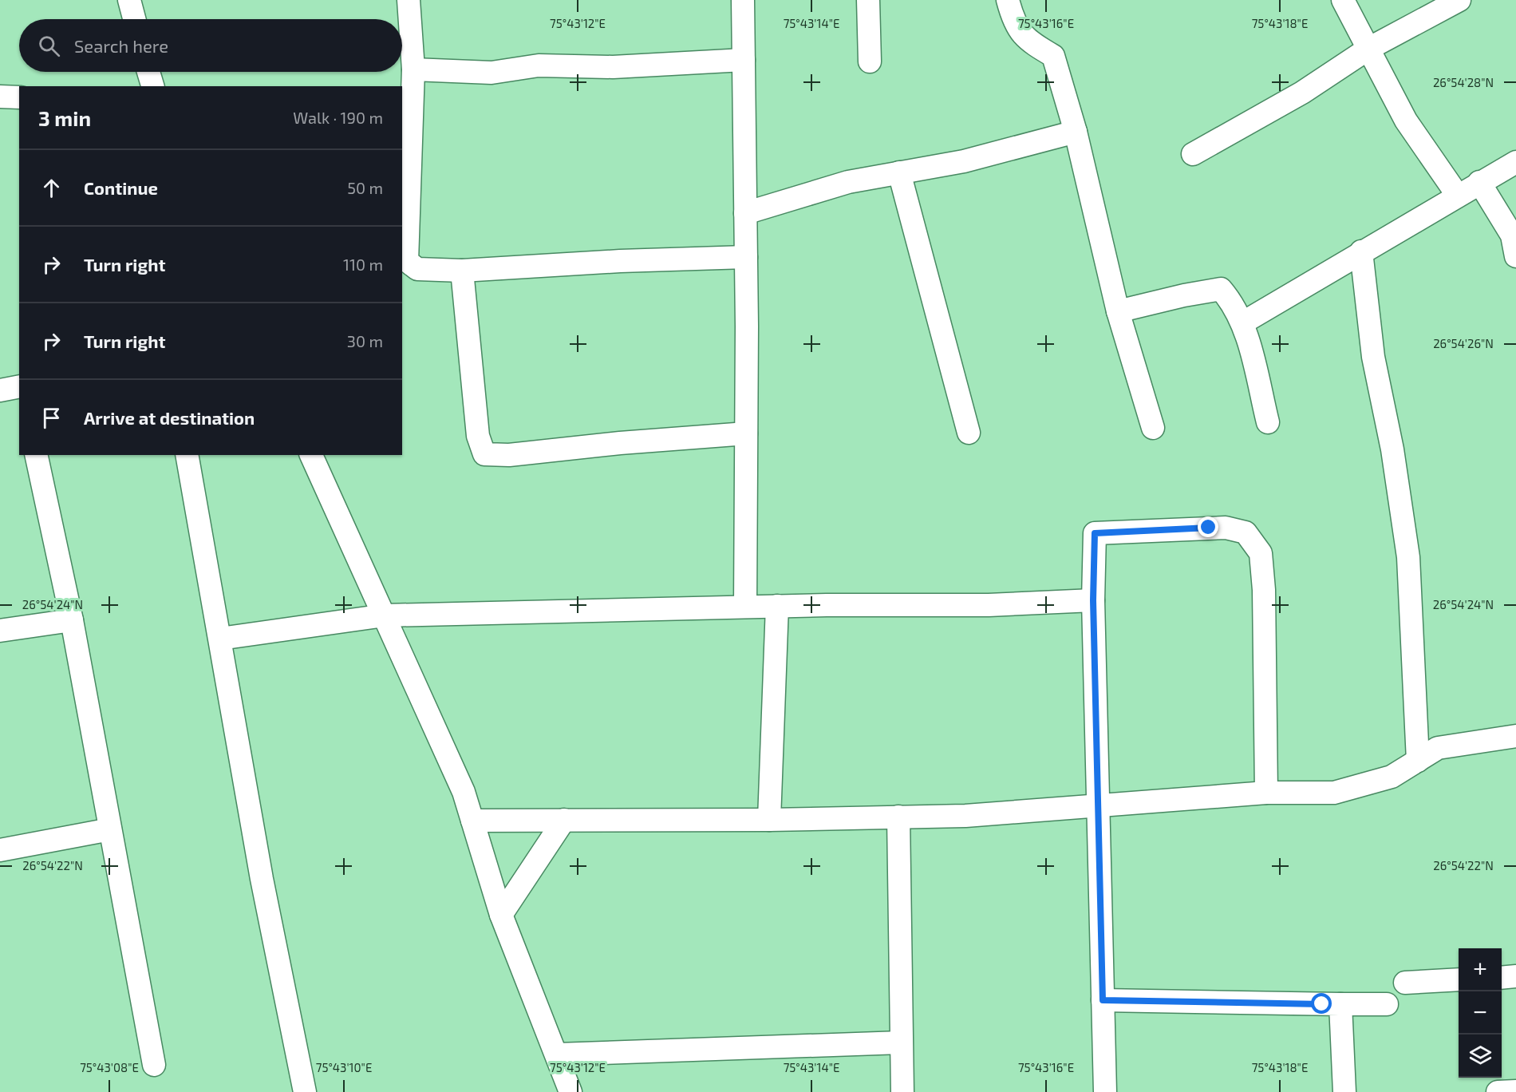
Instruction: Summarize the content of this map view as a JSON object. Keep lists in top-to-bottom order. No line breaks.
{"page":{"search":"Search here","heading":["3 min","Walk · 190 m"],"list":[["Continue","50 m"],["Turn right","110 m"],["Turn right","30 m"],"Arrive at destination"],"map_buttons":["+","−"]},"coordinates":["75°43'12\"E","75°43'14\"E","75°43'16\"E","75°43'18\"E","26°54'28\"N","26°54'26\"N","26°54'24\"N","26°54'22\"N","75°43'08\"E","75°43'10\"E"]}
